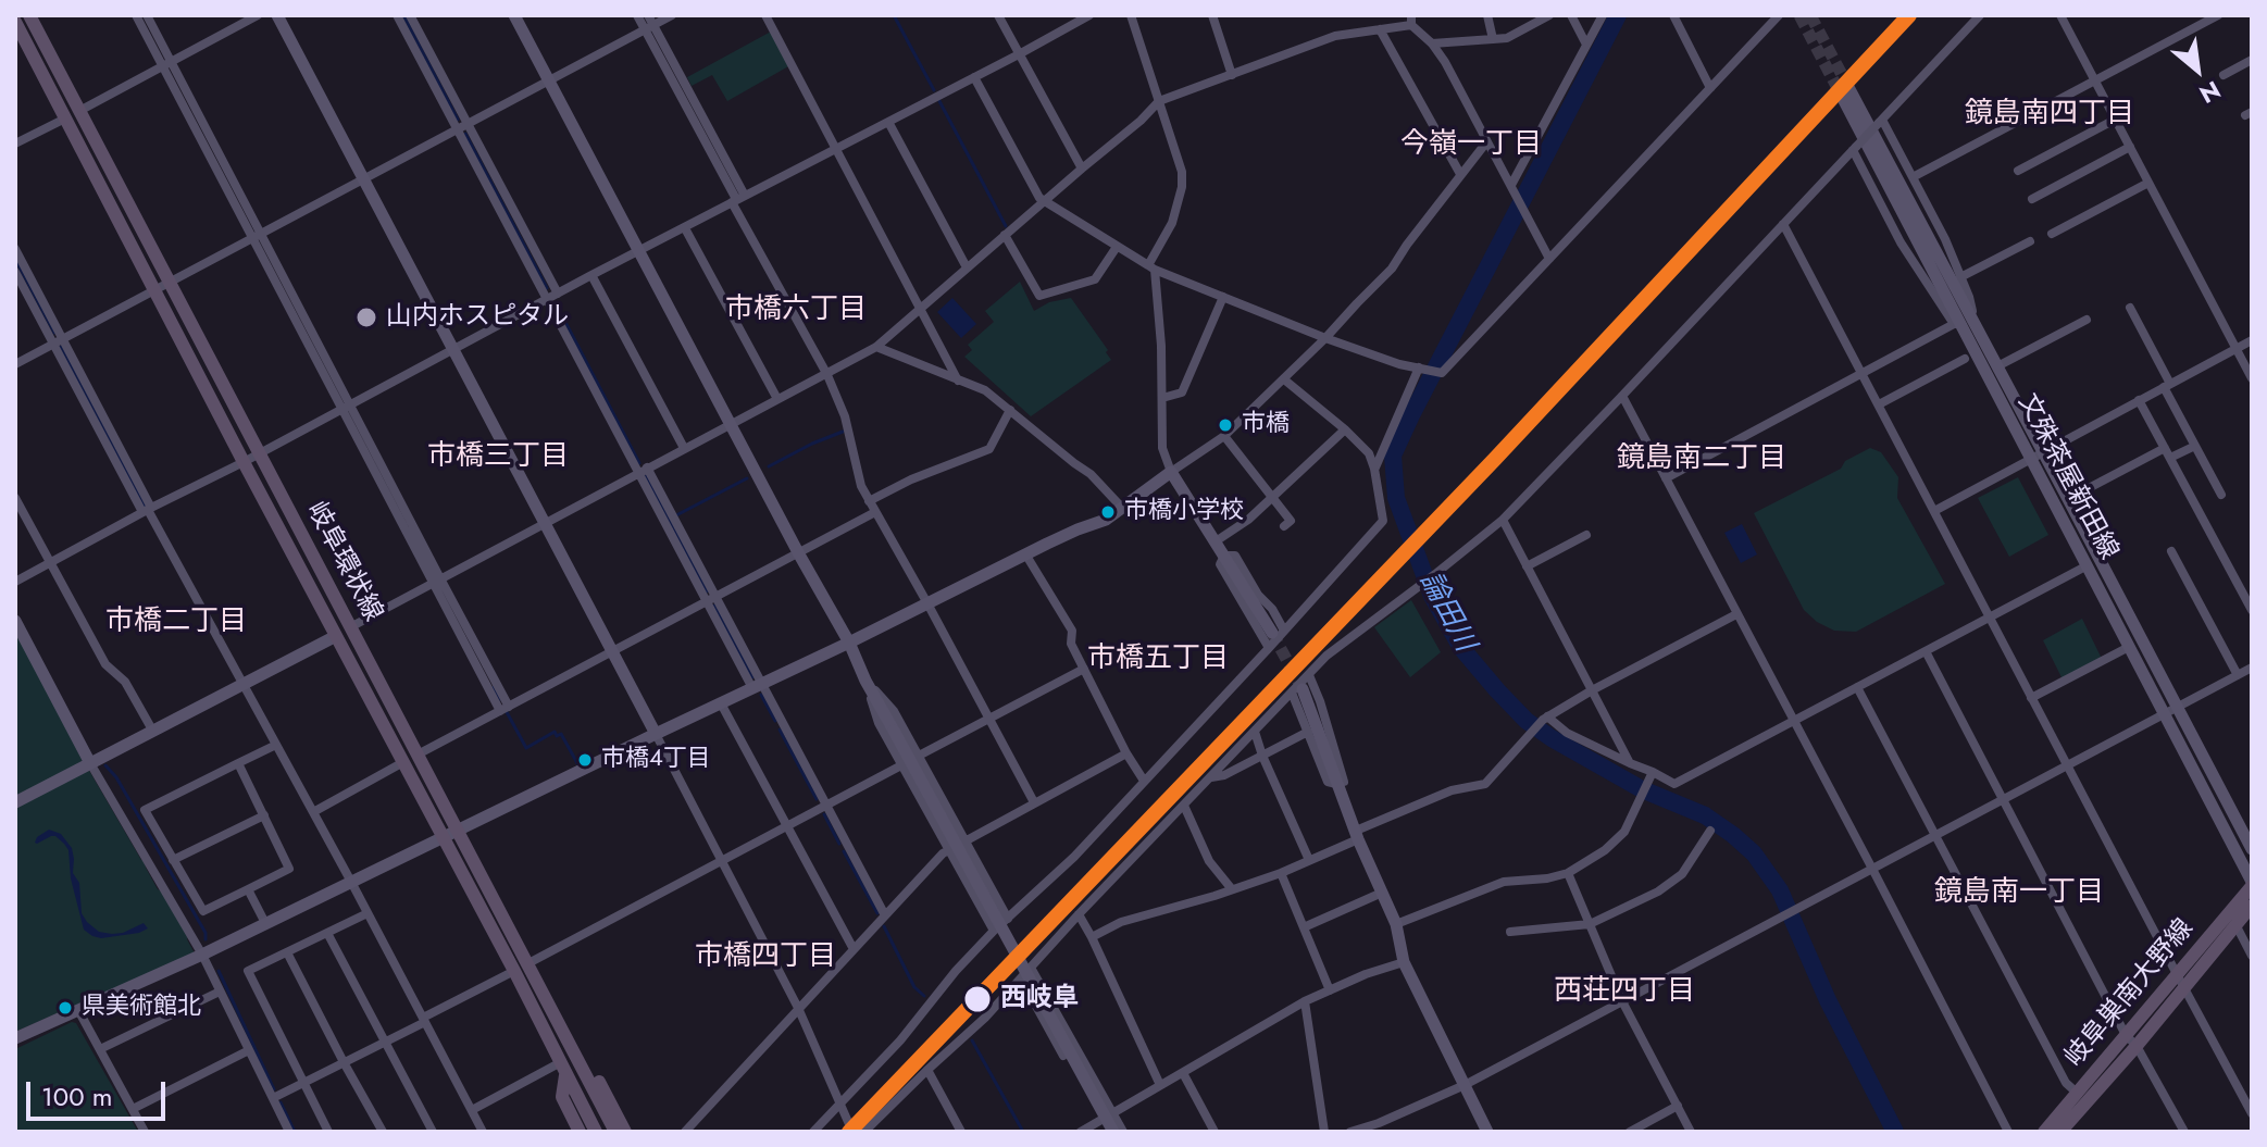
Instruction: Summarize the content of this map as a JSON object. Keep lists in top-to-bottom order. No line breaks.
{"streets":{"main road":["岐阜環状線","岐阜巣南大野線"],"street":["文殊茶屋新田線"]},"crossings":[["文殊茶屋新田線","岐阜巣南大野線"]],"districts":["鏡島南四丁目","今嶺一丁目","市橋六丁目","市橋三丁目","鏡島南二丁目","市橋二丁目","市橋五丁目","鏡島南一丁目","市橋四丁目","西荘四丁目"],"water":["論田川"],"places":["山内ホスピタル","市橋","市橋小学校","市橋4丁目","西岐阜","県美術館北"],"scale_bar":"100 m","north":"bottom right"}
